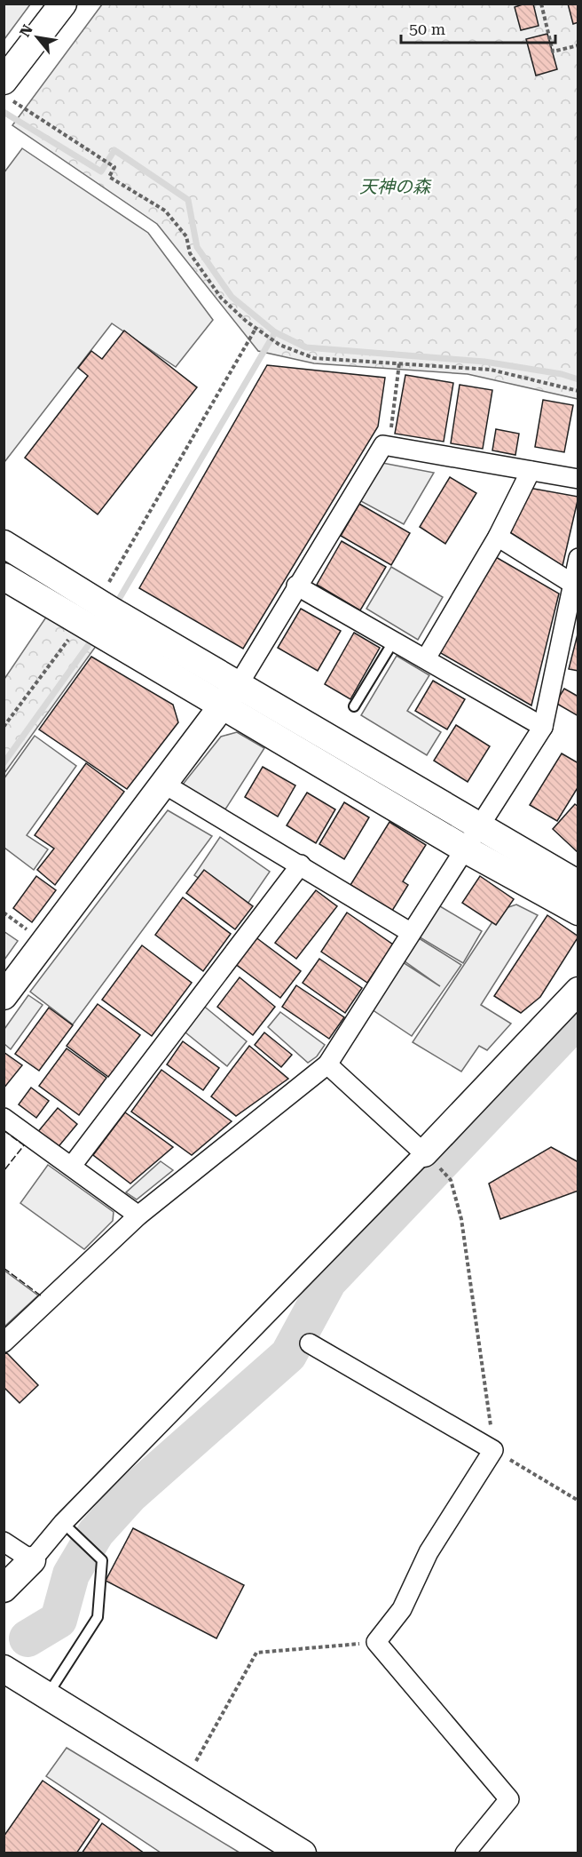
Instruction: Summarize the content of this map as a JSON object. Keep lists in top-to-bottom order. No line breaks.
{"parks":["天神の森"],"scale_bar":"50 m","north":"top left"}
